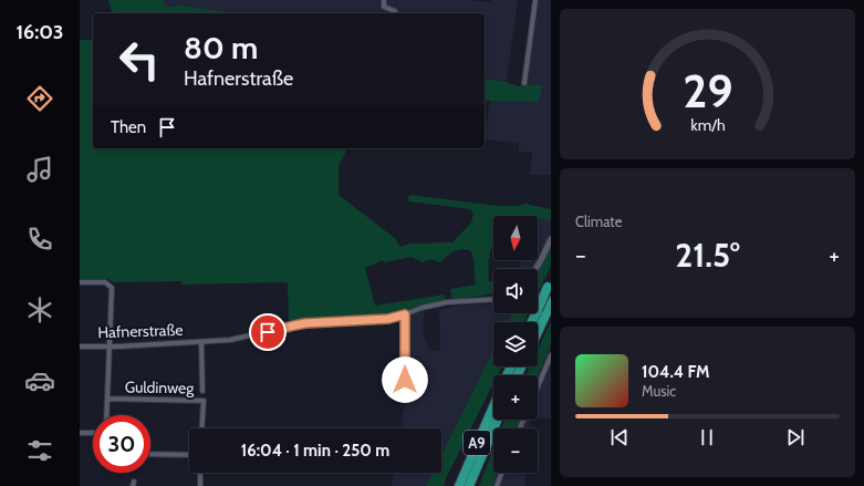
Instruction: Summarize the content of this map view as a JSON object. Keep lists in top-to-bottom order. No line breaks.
{"streets":{"highway":["A9"],"street":["Hafnerstraße","Guldinweg"]},"crossings":[["Hafnerstraße","Guldinweg"]],"north":"bottom","page":{"tabs":"16:03","turn":["80 m","Hafnerstraße"],"then":"Then","tile":"Climate","map_buttons":["+","−"],"heat":["−","21.5°","+"],"song":["104.4 FM","Music"],"limit":"30","trip":"16:04 · 1 min · 250 m","gauge":["29","km/h"]}}
